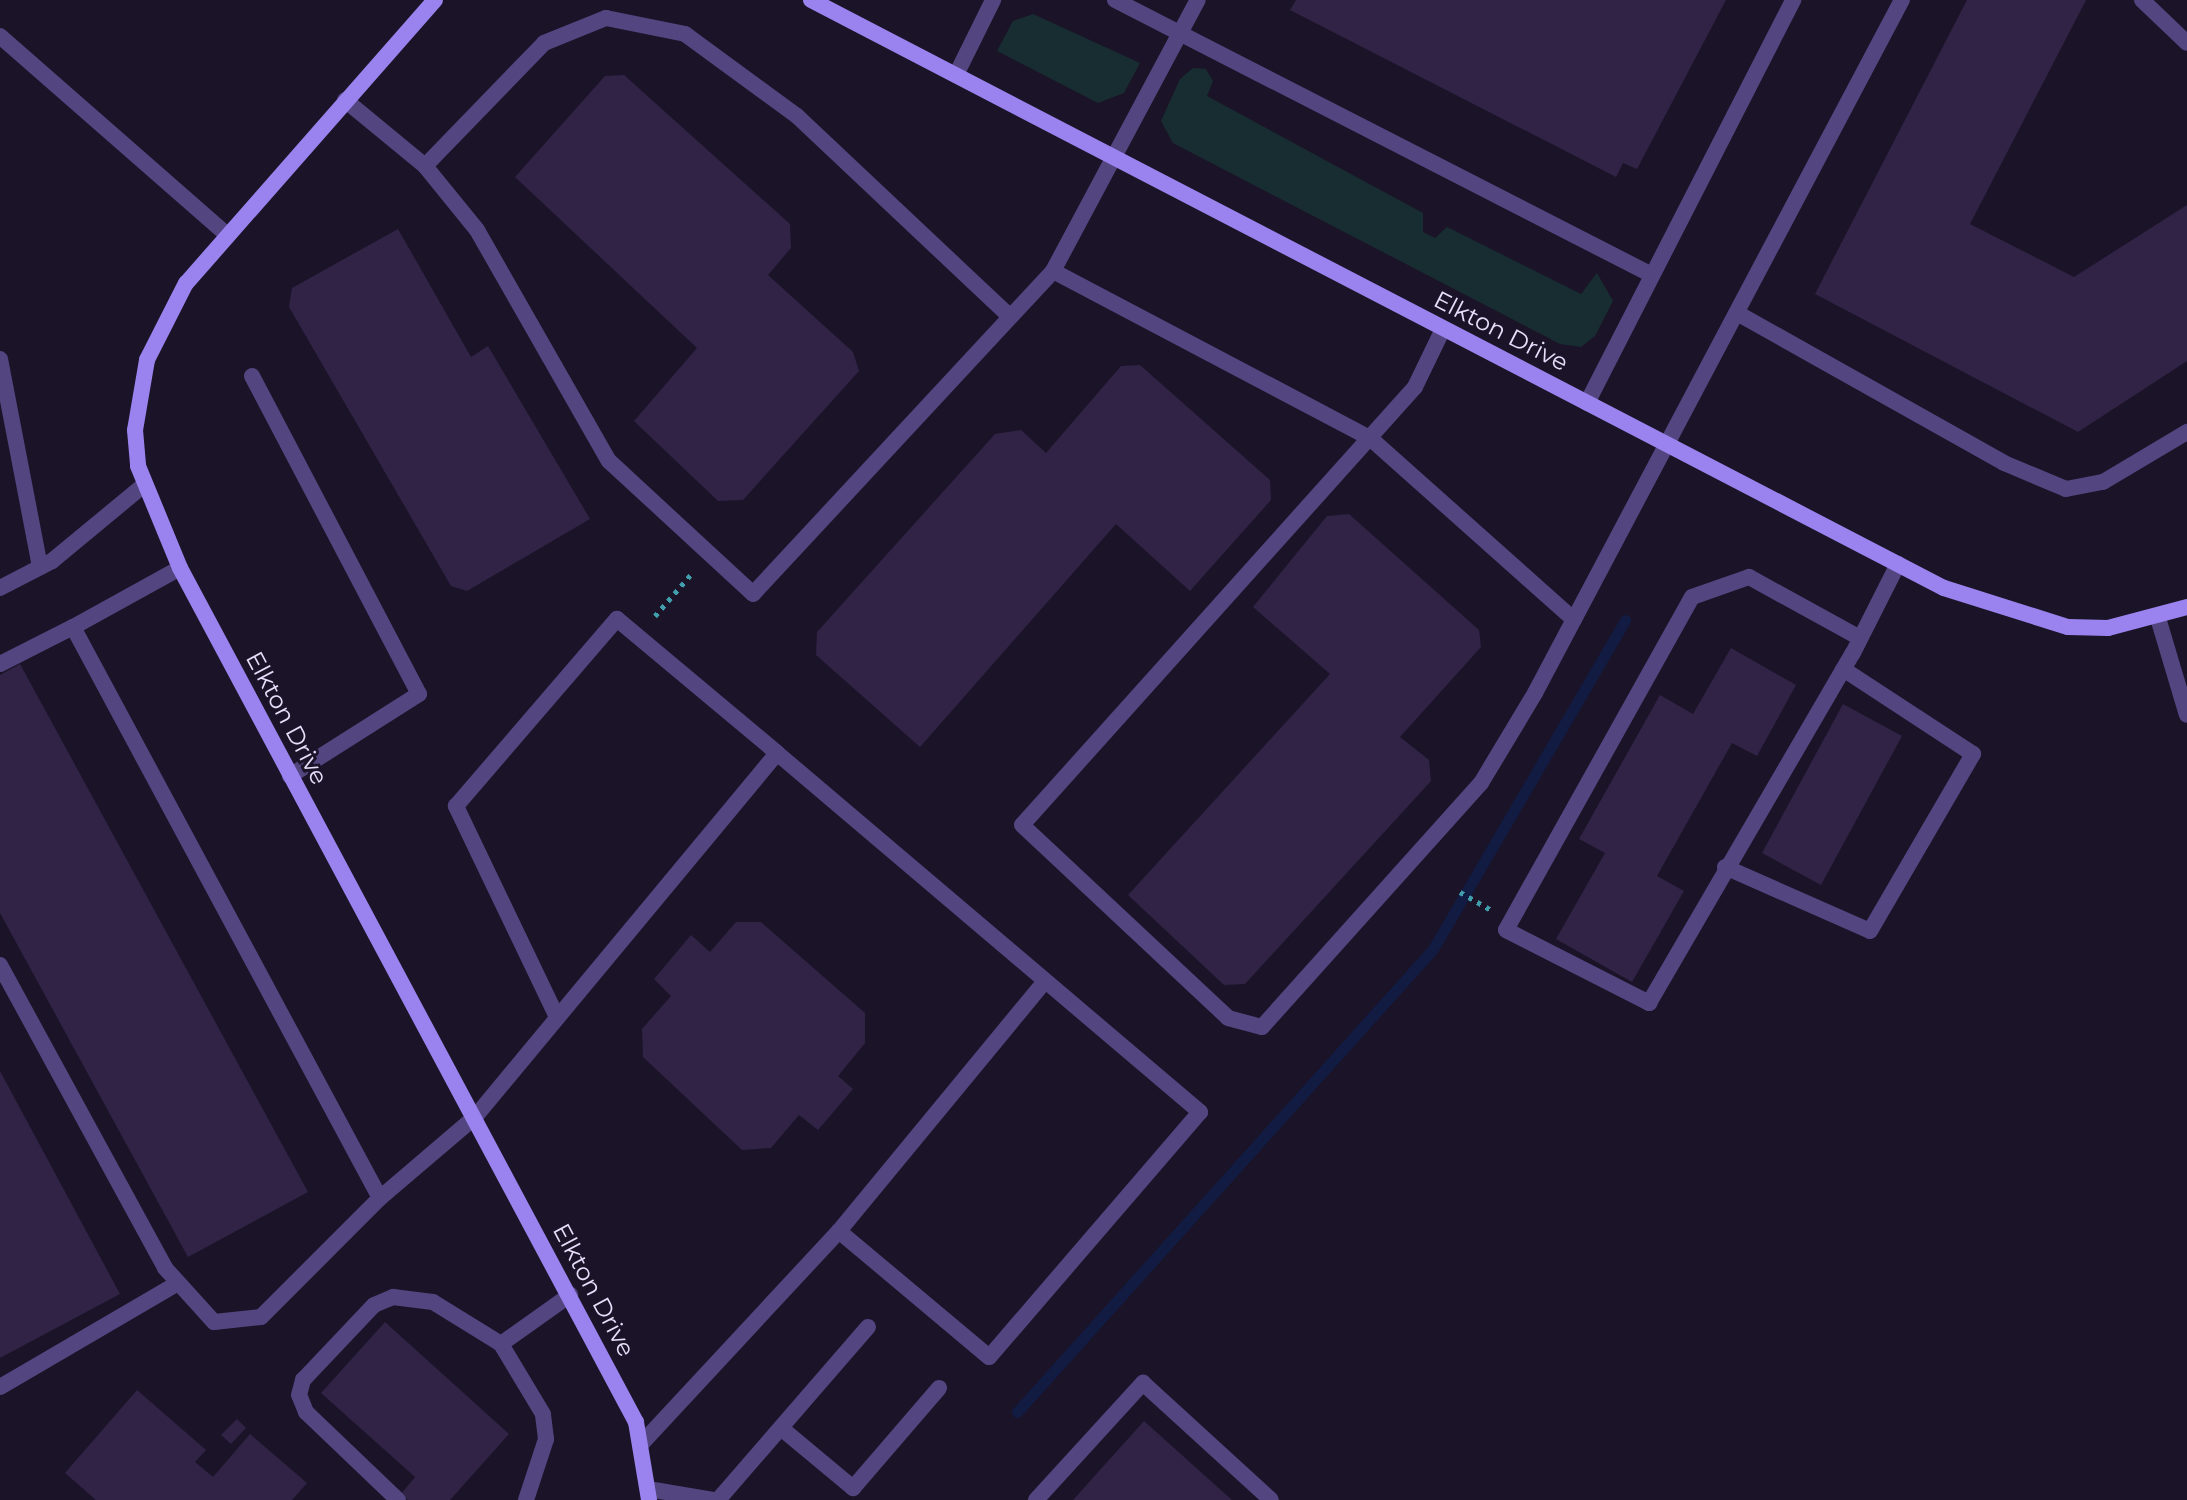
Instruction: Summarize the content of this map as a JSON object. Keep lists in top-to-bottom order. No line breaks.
{"streets":{"street":["Elkton Drive"]}}
